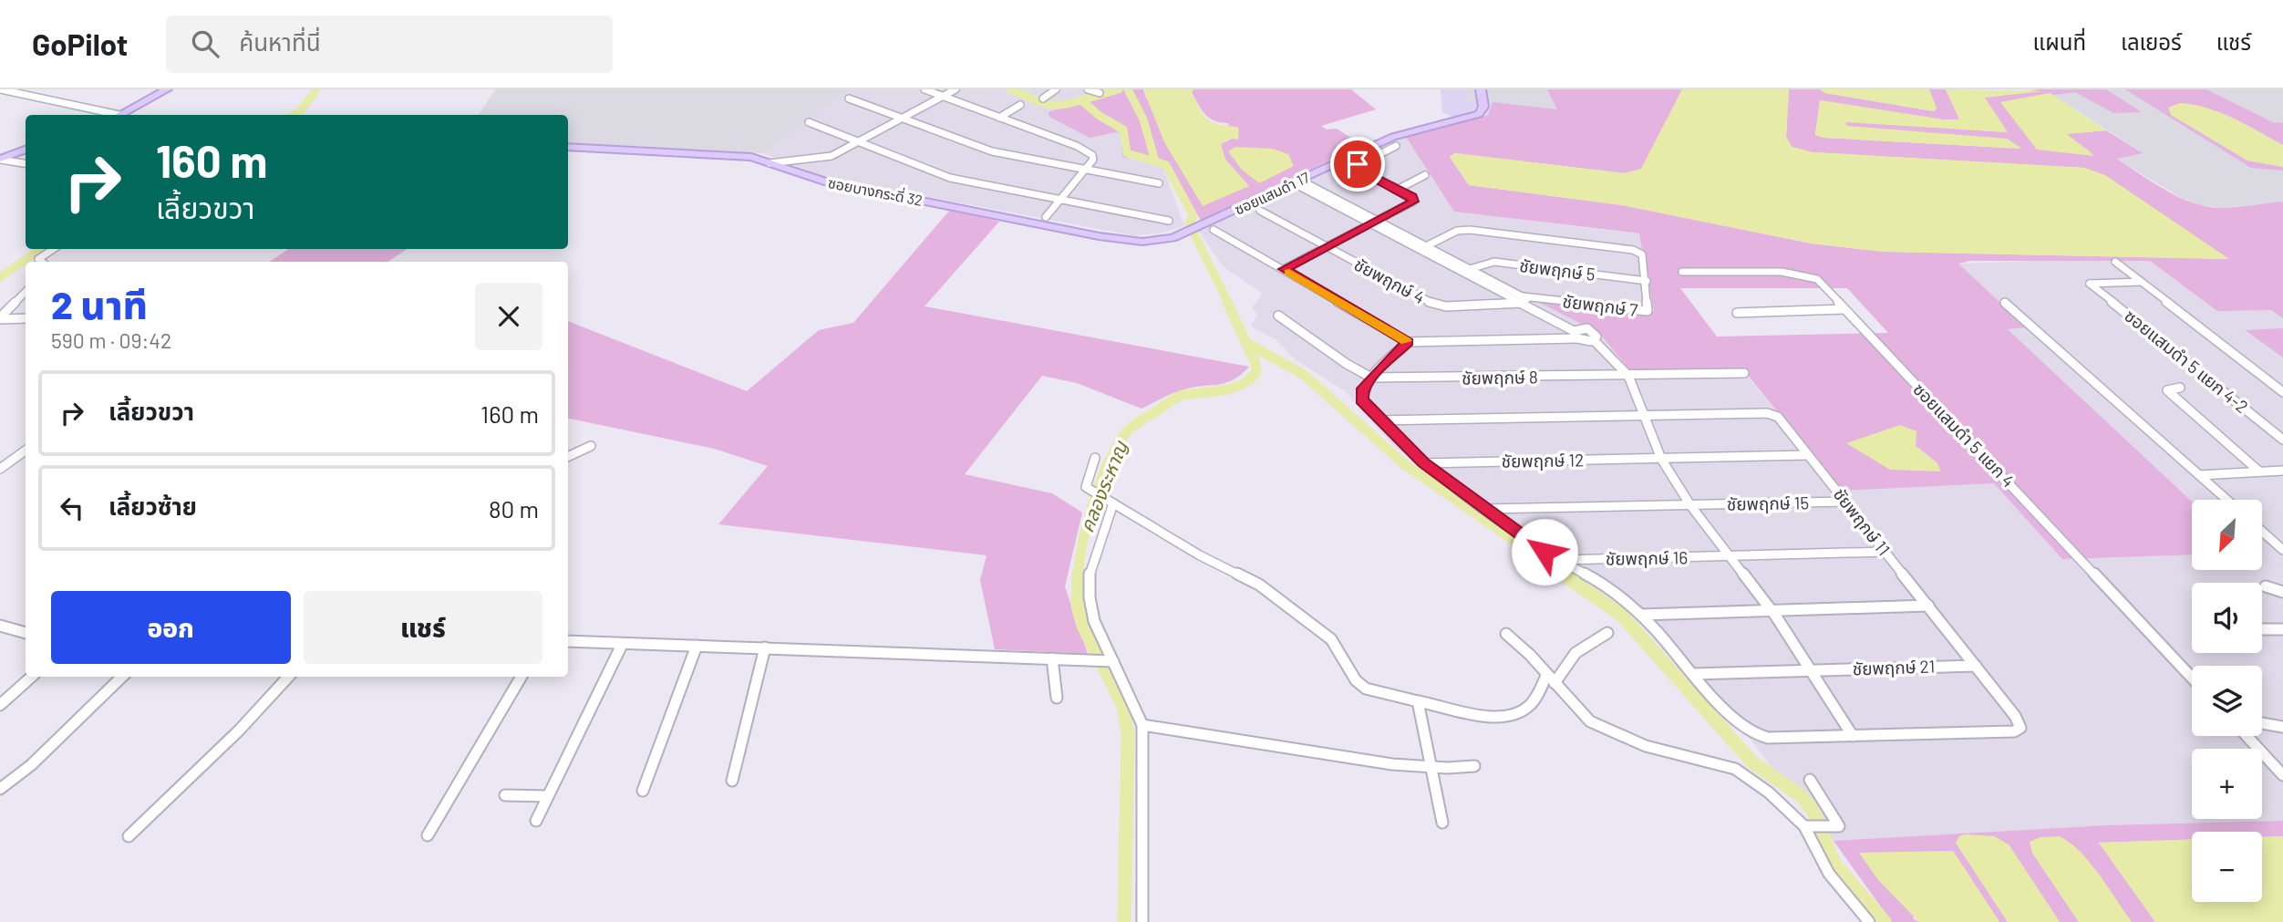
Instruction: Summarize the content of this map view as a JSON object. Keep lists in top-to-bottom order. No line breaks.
{"streets":{"street":["ซอยบางกระดี่ 32","ซอยแสมดำ 17","ชัยพฤกษ์ 5","ชัยพฤกษ์ 4","ชัยพฤกษ์ 7","ซอยแสมดำ 5 แยก 4-2","ชัยพฤกษ์ 8","ซอยแสมดำ 5 แยก 4","ชัยพฤกษ์ 12","ชัยพฤกษ์ 15","ชัยพฤกษ์ 11","ชัยพฤกษ์ 16","ชัยพฤกษ์ 21"]},"crossings":[["ซอยบางกระดี่ 32","ซอยแสมดำ 17"],["ชัยพฤกษ์ 5","ชัยพฤกษ์ 7"],["ชัยพฤกษ์ 4","ชัยพฤกษ์ 7"],["ชัยพฤกษ์ 12","ชัยพฤกษ์ 11"],["ชัยพฤกษ์ 15","ชัยพฤกษ์ 11"],["ชัยพฤกษ์ 11","ชัยพฤกษ์ 16"],["ชัยพฤกษ์ 11","ชัยพฤกษ์ 21"]],"water":["คลองระหาญ"],"north":"bottom left","page":{"header":"GoPilot","search":"ค้นหาที่นี่","nav":["แผนที่","เลเยอร์","แชร์"],"turn":["160 m","เลี้ยวขวา"],"heading":["2 นาที","590 m · 09:42"],"list":[{"name":"เลี้ยวขวา","value":"160 m"},{"name":"เลี้ยวซ้าย","value":"80 m"}],"map_buttons":["+","−"],"buttons":["ออก","แชร์"]}}
